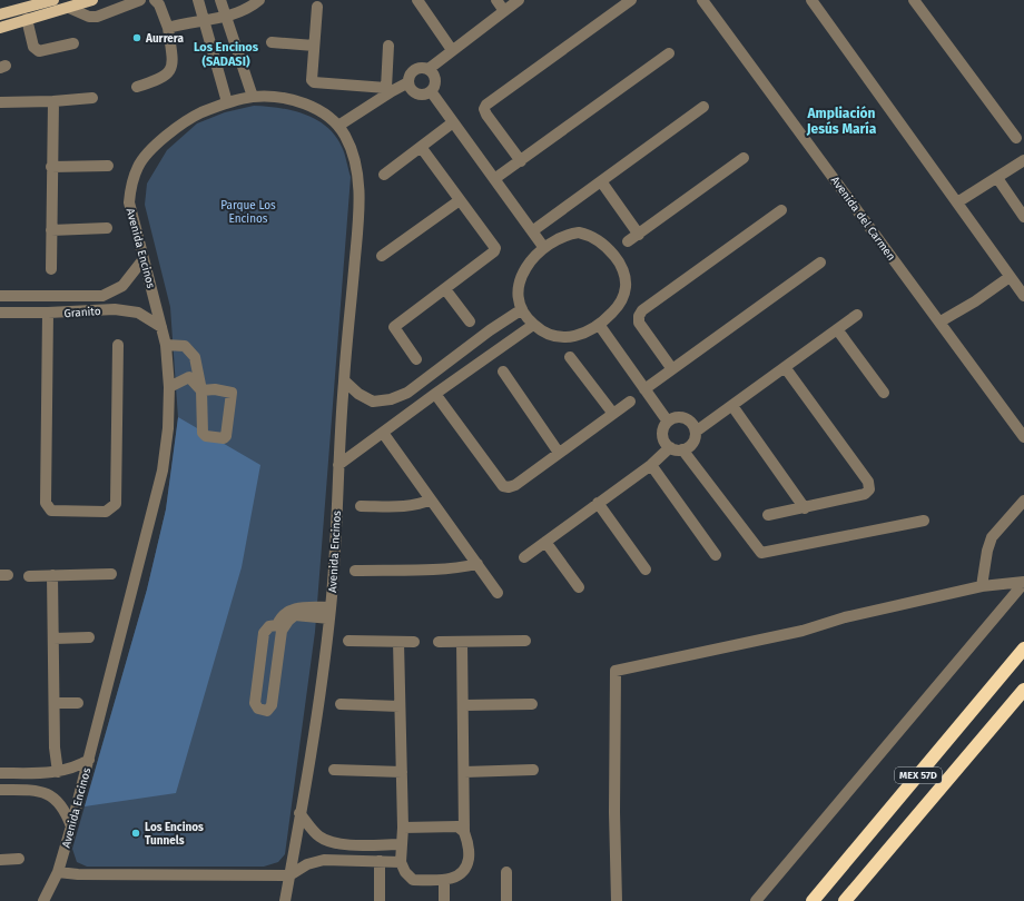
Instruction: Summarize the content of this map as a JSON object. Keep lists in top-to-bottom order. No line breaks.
{"streets":{"highway":["MEX 57D"],"street":["Avenida del Carmen","Avenida Encinos","Granito"]},"crossings":[["Avenida Encinos","Granito"]],"districts":["Los Encinos (SADASI)","Ampliación Jesús María"],"parks":["Parque Los Encinos"],"places":["Aurrera","Los Encinos Tunnels"]}
